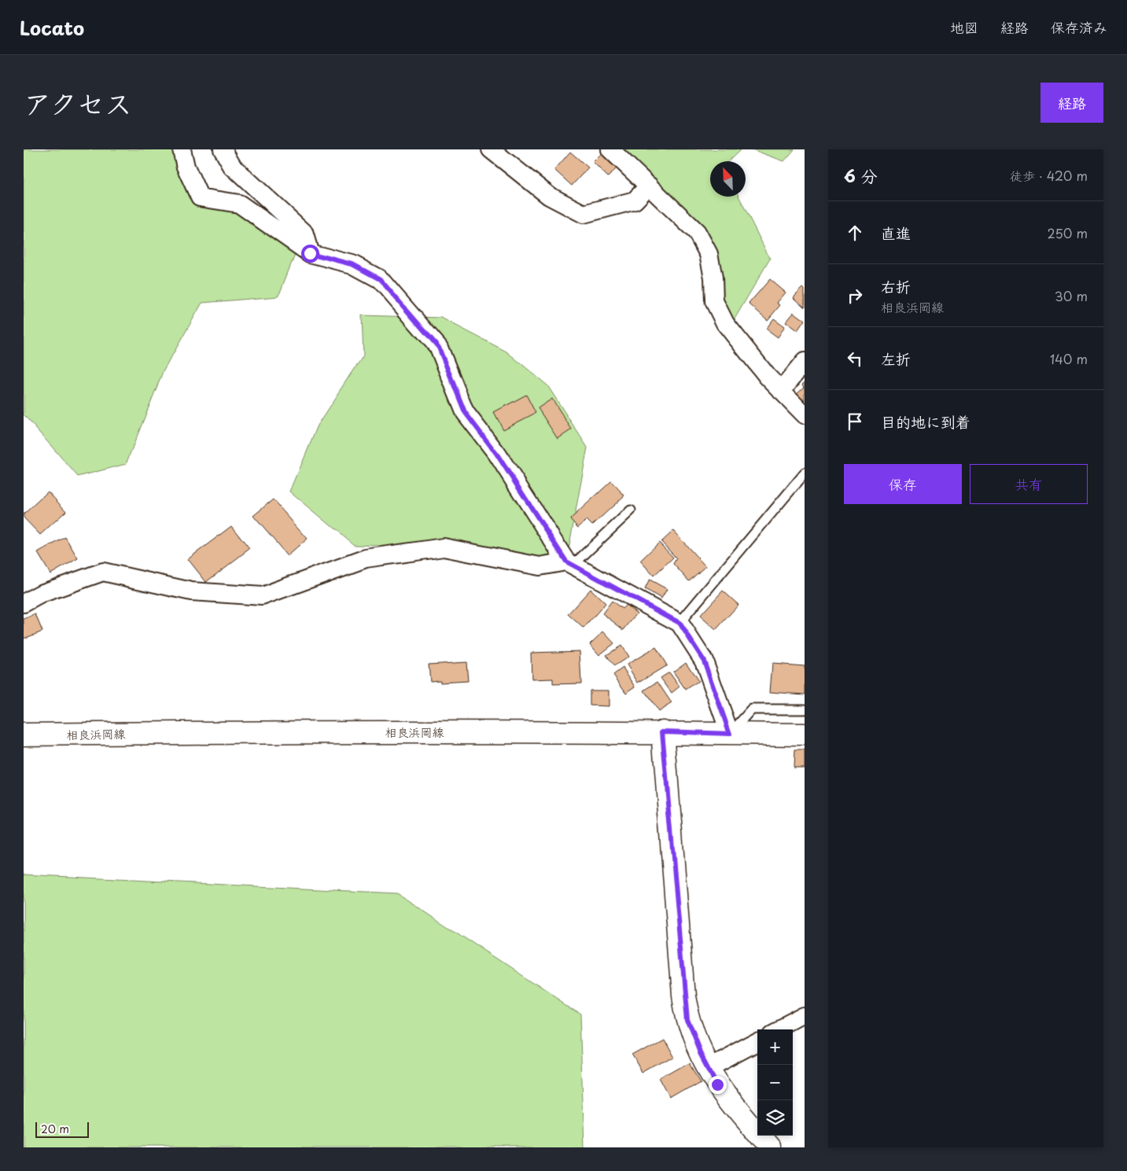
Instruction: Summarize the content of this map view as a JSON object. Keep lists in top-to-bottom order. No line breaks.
{"streets":{"main road":["相良浜岡線"]},"scale_bar":"20 m","north":"top left","page":{"header":"Locato","nav":["地図","経路","保存済み"],"title":"アクセス","buttons":["経路",["保存","共有"]],"heading":["6 分","徒歩 · 420 m"],"list":[["直進","250 m"],["右折","相良浜岡線","30 m"],["左折","140 m"],"目的地に到着"],"map_buttons":["+","−"],"scale":"20 m"}}
